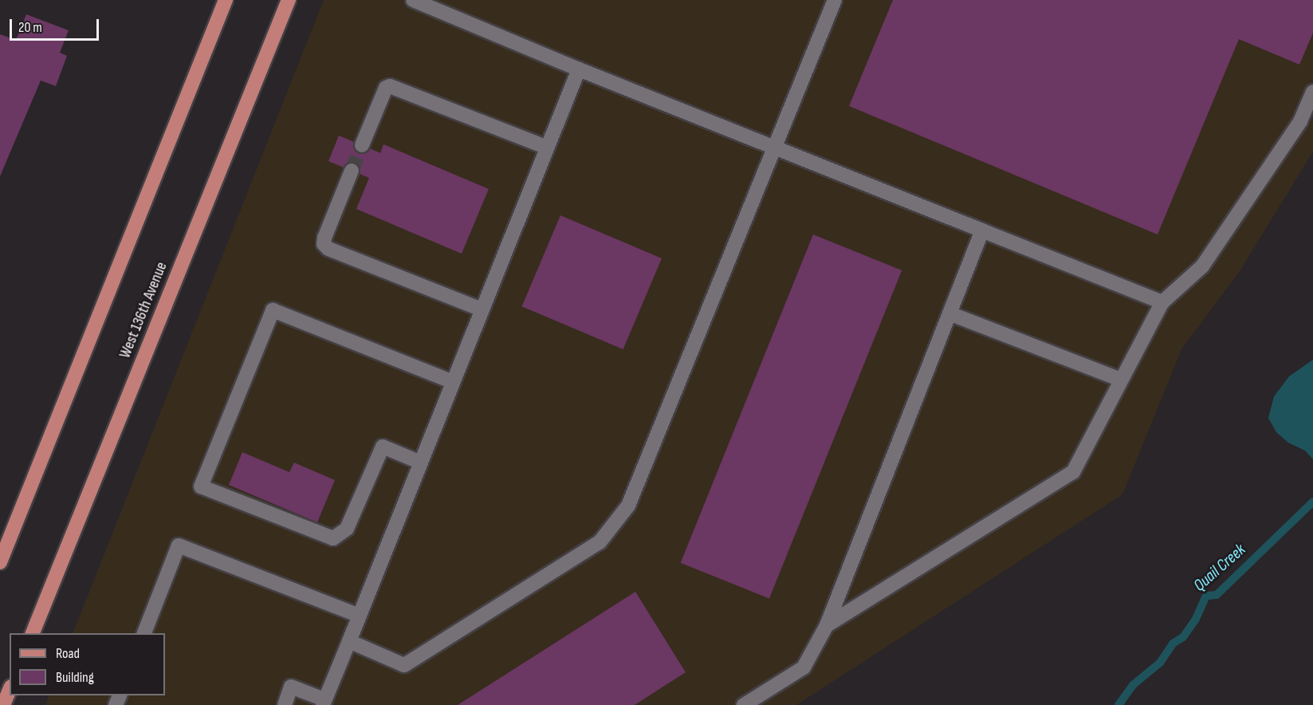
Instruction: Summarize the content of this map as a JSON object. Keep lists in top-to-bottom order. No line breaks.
{"streets":{"main road":["West 136th Avenue"]},"water":["Quail Creek"],"legend":["Road","Building"],"scale_bar":"20 m"}
